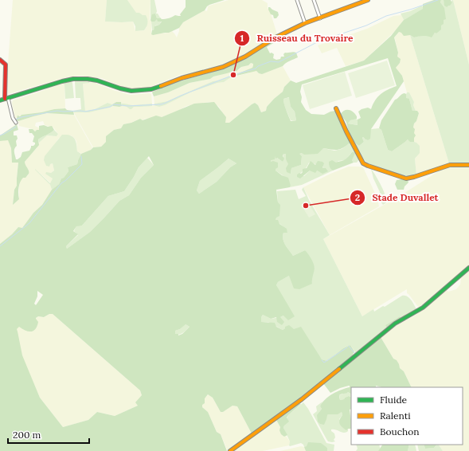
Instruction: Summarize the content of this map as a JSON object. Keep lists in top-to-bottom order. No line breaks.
{"places":["Ruisseau du Trovaire","Stade Duvallet"],"legend":["Fluide","Ralenti","Bouchon"],"scale_bar":"200 m"}
